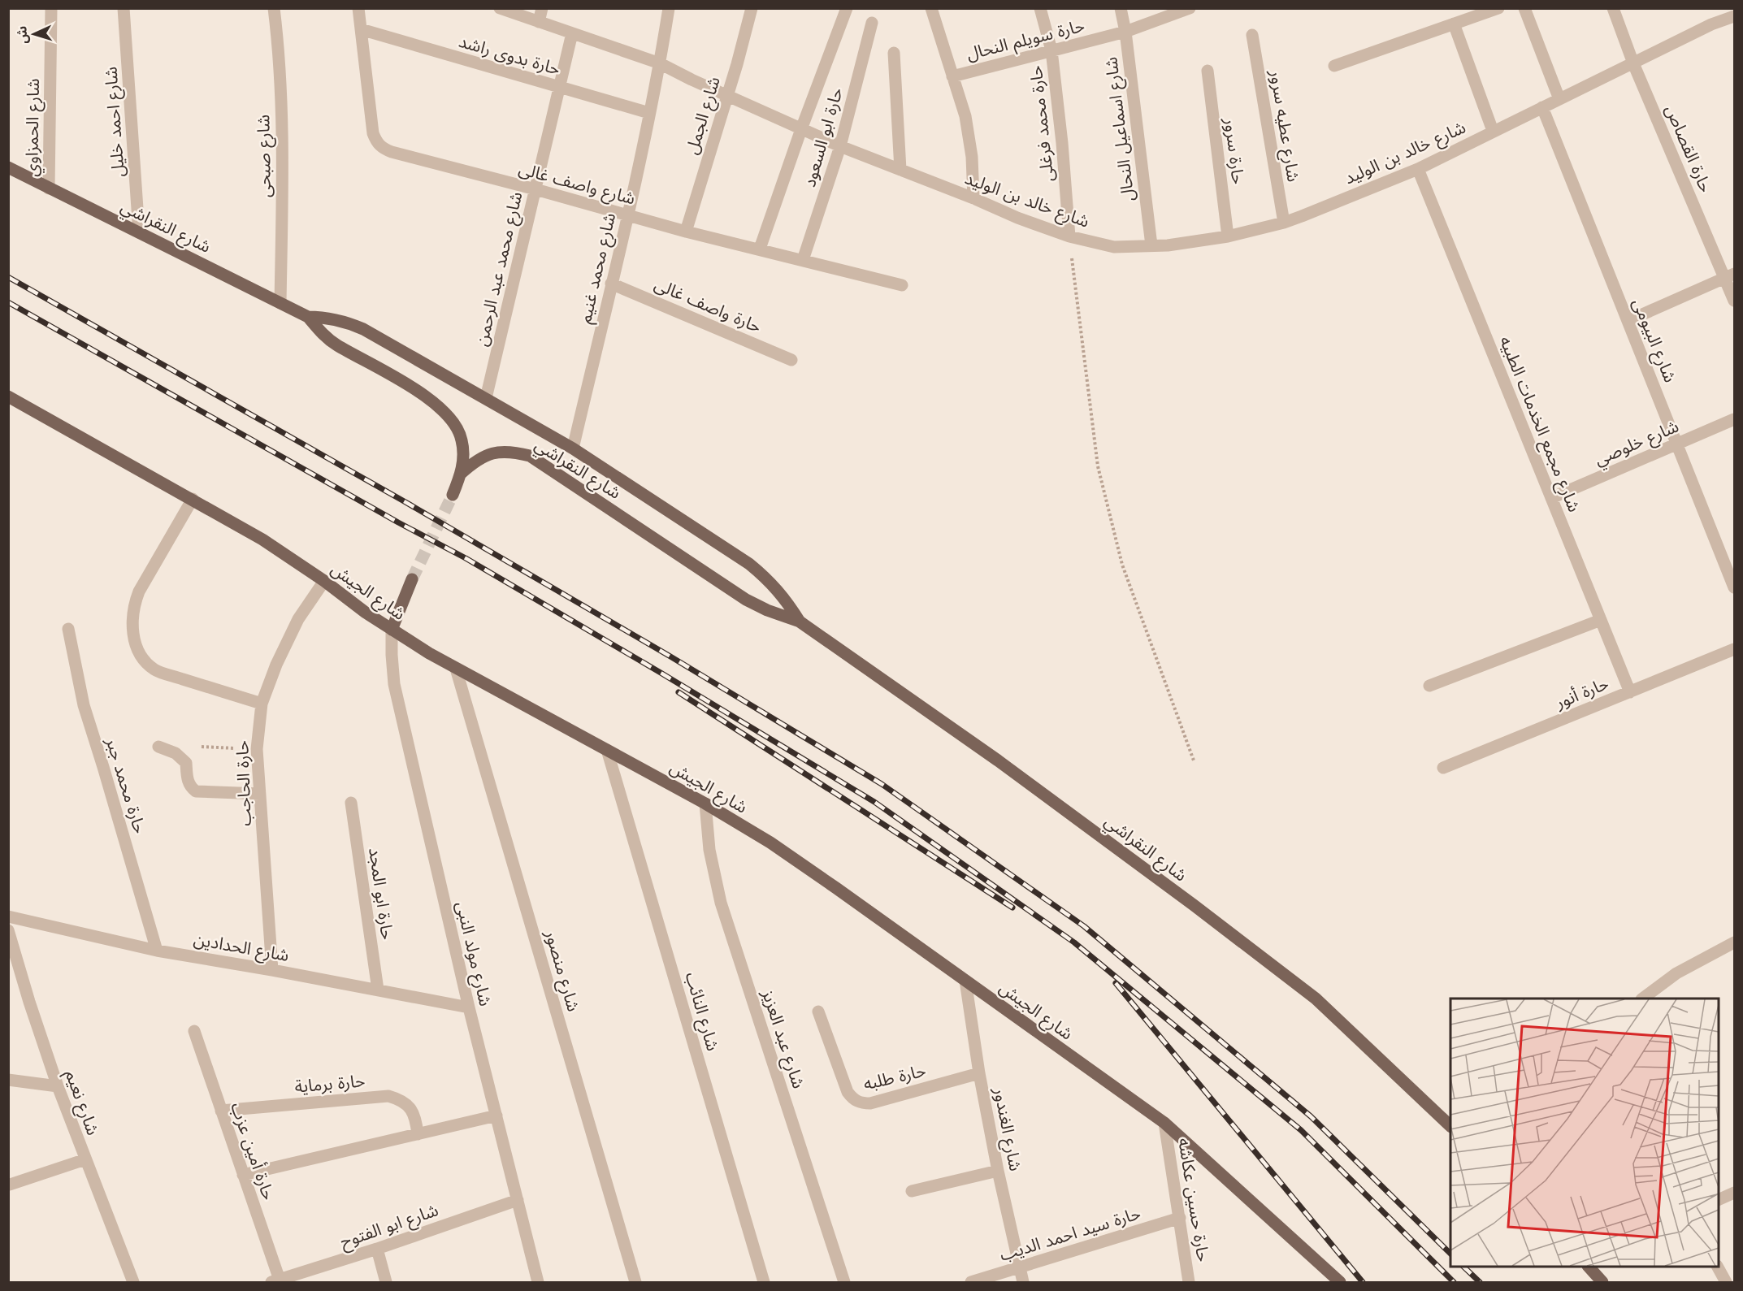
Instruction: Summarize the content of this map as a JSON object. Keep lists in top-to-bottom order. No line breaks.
{"streets":{"main road":["شارع النقراشي","شارع الجيش"],"street":["حارة سويلم النحال","حارة بدوى راشد","شارع الجمل","شارع احمد خليل","حارة محمد فرغلى","شارع عطيه سرور","شارع الحمزاوي","شارع اسماعيل النحال","حارة ابو السعود","حارة القصاص","حارة سرور","شارع خالد بن الوليد","شارع صبحى","شارع واصف غالى","شارع محمد غنيم","شارع محمد عبد الرحمن","حارة واصف غالى","شارع البيومى","شارع مجمع الخدمات الطبيه","شارع خلوصي","حارة أنور","حارة الحاجب","حارة محمد جبر","حارة ابو المجد","شارع الحدادين","شارع مولد النبى","شارع منصور","شارع النائب","شارع عبد العزيز","حارة طلبه","حارة برماية","شارع نعيم","شارع الغندور","حارة أمين عزب","حارة حسين عكاشه","شارع ابو الفتوح","حارة سيد احمد الديب"]},"crossings":[["حارة سويلم النحال","حارة محمد فرغلى"],["حارة سويلم النحال","شارع اسماعيل النحال"],["حارة بدوى راشد","شارع واصف غالى"],["حارة بدوى راشد","شارع محمد غنيم"],["حارة بدوى راشد","شارع محمد عبد الرحمن"],["شارع الجمل","شارع خالد بن الوليد"],["شارع الجمل","شارع واصف غالى"],["شارع احمد خليل","شارع النقراشي"],["حارة محمد فرغلى","شارع خالد بن الوليد"],["شارع عطيه سرور","شارع خالد بن الوليد"],["شارع الحمزاوي","شارع النقراشي"],["شارع اسماعيل النحال","شارع خالد بن الوليد"],["حارة ابو السعود","شارع خالد بن الوليد"],["حارة ابو السعود","شارع واصف غالى"],["حارة القصاص","شارع خالد بن الوليد"],["حارة سرور","شارع خالد بن الوليد"],["شارع خالد بن الوليد","شارع محمد غنيم"],["شارع خالد بن الوليد","شارع محمد عبد الرحمن"],["شارع خالد بن الوليد","شارع البيومى"],["شارع خالد بن الوليد","شارع مجمع الخدمات الطبيه"],["شارع صبحى","شارع النقراشي"],["شارع واصف غالى","شارع محمد غنيم"],["شارع واصف غالى","شارع محمد عبد الرحمن"],["شارع النقراشي","شارع محمد غنيم"],["شارع النقراشي","شارع محمد عبد الرحمن"],["شارع محمد غنيم","حارة واصف غالى"],["شارع البيومى","شارع خلوصي"],["شارع مجمع الخدمات الطبيه","شارع خلوصي"],["شارع مجمع الخدمات الطبيه","حارة أنور"],["شارع الجيش","حارة الحاجب"],["شارع الجيش","شارع مولد النبى"],["شارع الجيش","شارع منصور"],["شارع الجيش","شارع النائب"],["شارع الجيش","شارع عبد العزيز"],["شارع الجيش","شارع الغندور"],["شارع الجيش","حارة حسين عكاشه"],["حارة الحاجب","شارع الحدادين"],["حارة محمد جبر","شارع الحدادين"],["حارة ابو المجد","شارع الحدادين"],["شارع الحدادين","شارع مولد النبى"],["شارع مولد النبى","شارع ابو الفتوح"],["حارة طلبه","شارع الغندور"],["حارة برماية","حارة أمين عزب"],["شارع الغندور","حارة سيد احمد الديب"],["حارة أمين عزب","شارع ابو الفتوح"],["حارة حسين عكاشه","حارة سيد احمد الديب"]],"north":"left"}
